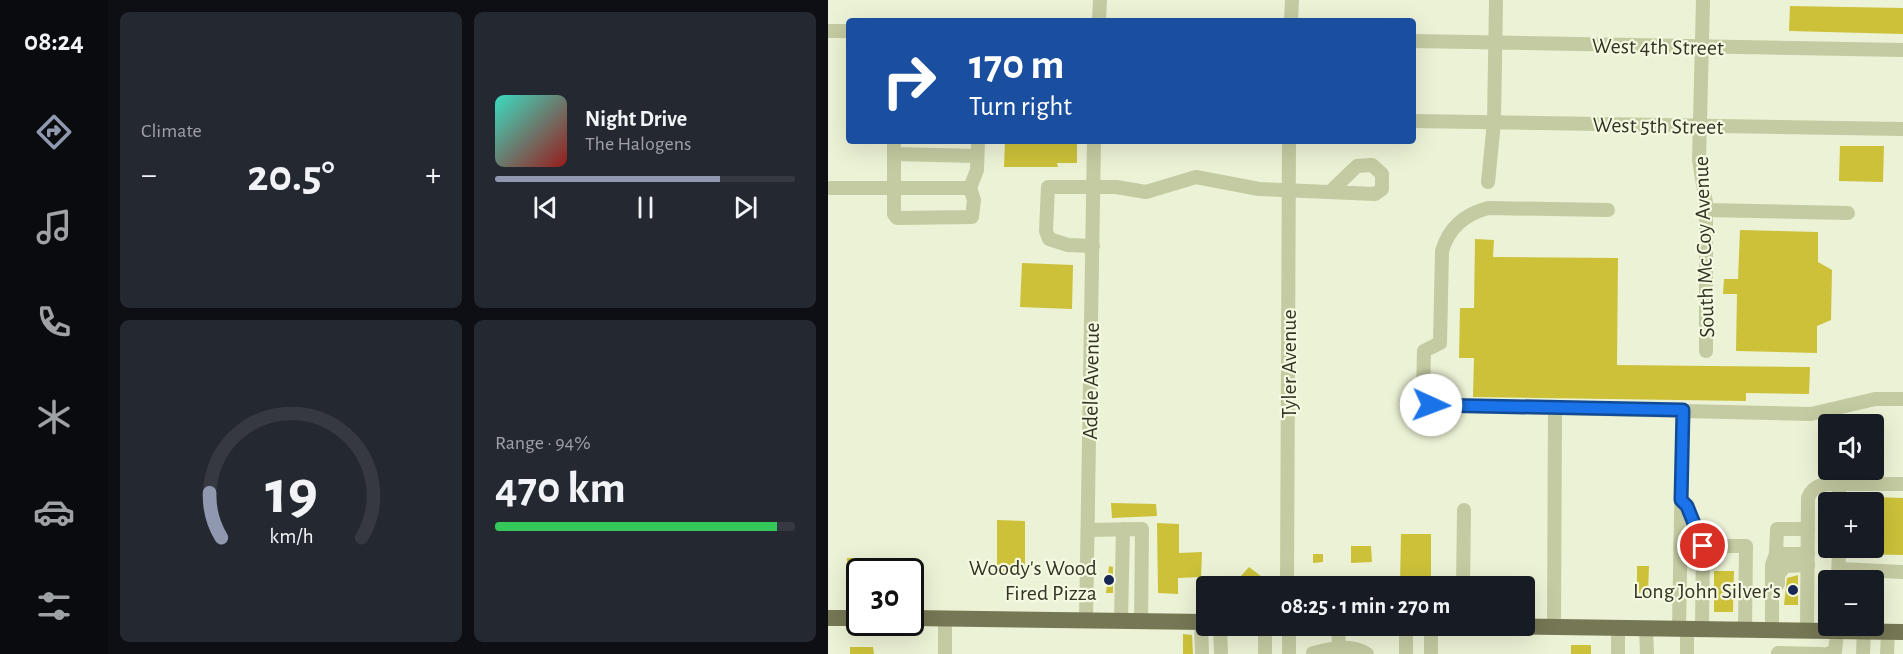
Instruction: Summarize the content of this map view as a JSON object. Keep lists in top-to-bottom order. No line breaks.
{"streets":{"street":["West 4th Street","West 5th Street","South Mc Coy Avenue","Tyler Avenue","Adele Avenue"]},"crossings":[["West 4th Street","South Mc Coy Avenue"],["West 5th Street","South Mc Coy Avenue"]],"places":["Woody's Wood Fired Pizza","Long John Silver's"],"page":{"tabs":"08:24","tile":["Climate",["Range · 94%","470 km"]],"turn":["170 m","Turn right"],"song":["Night Drive","The Halogens"],"heat":["−","20.5°","+"],"map_buttons":["+","−"],"limit":"30","trip":"08:25 · 1 min · 270 m","gauge":["19","km/h"]}}
